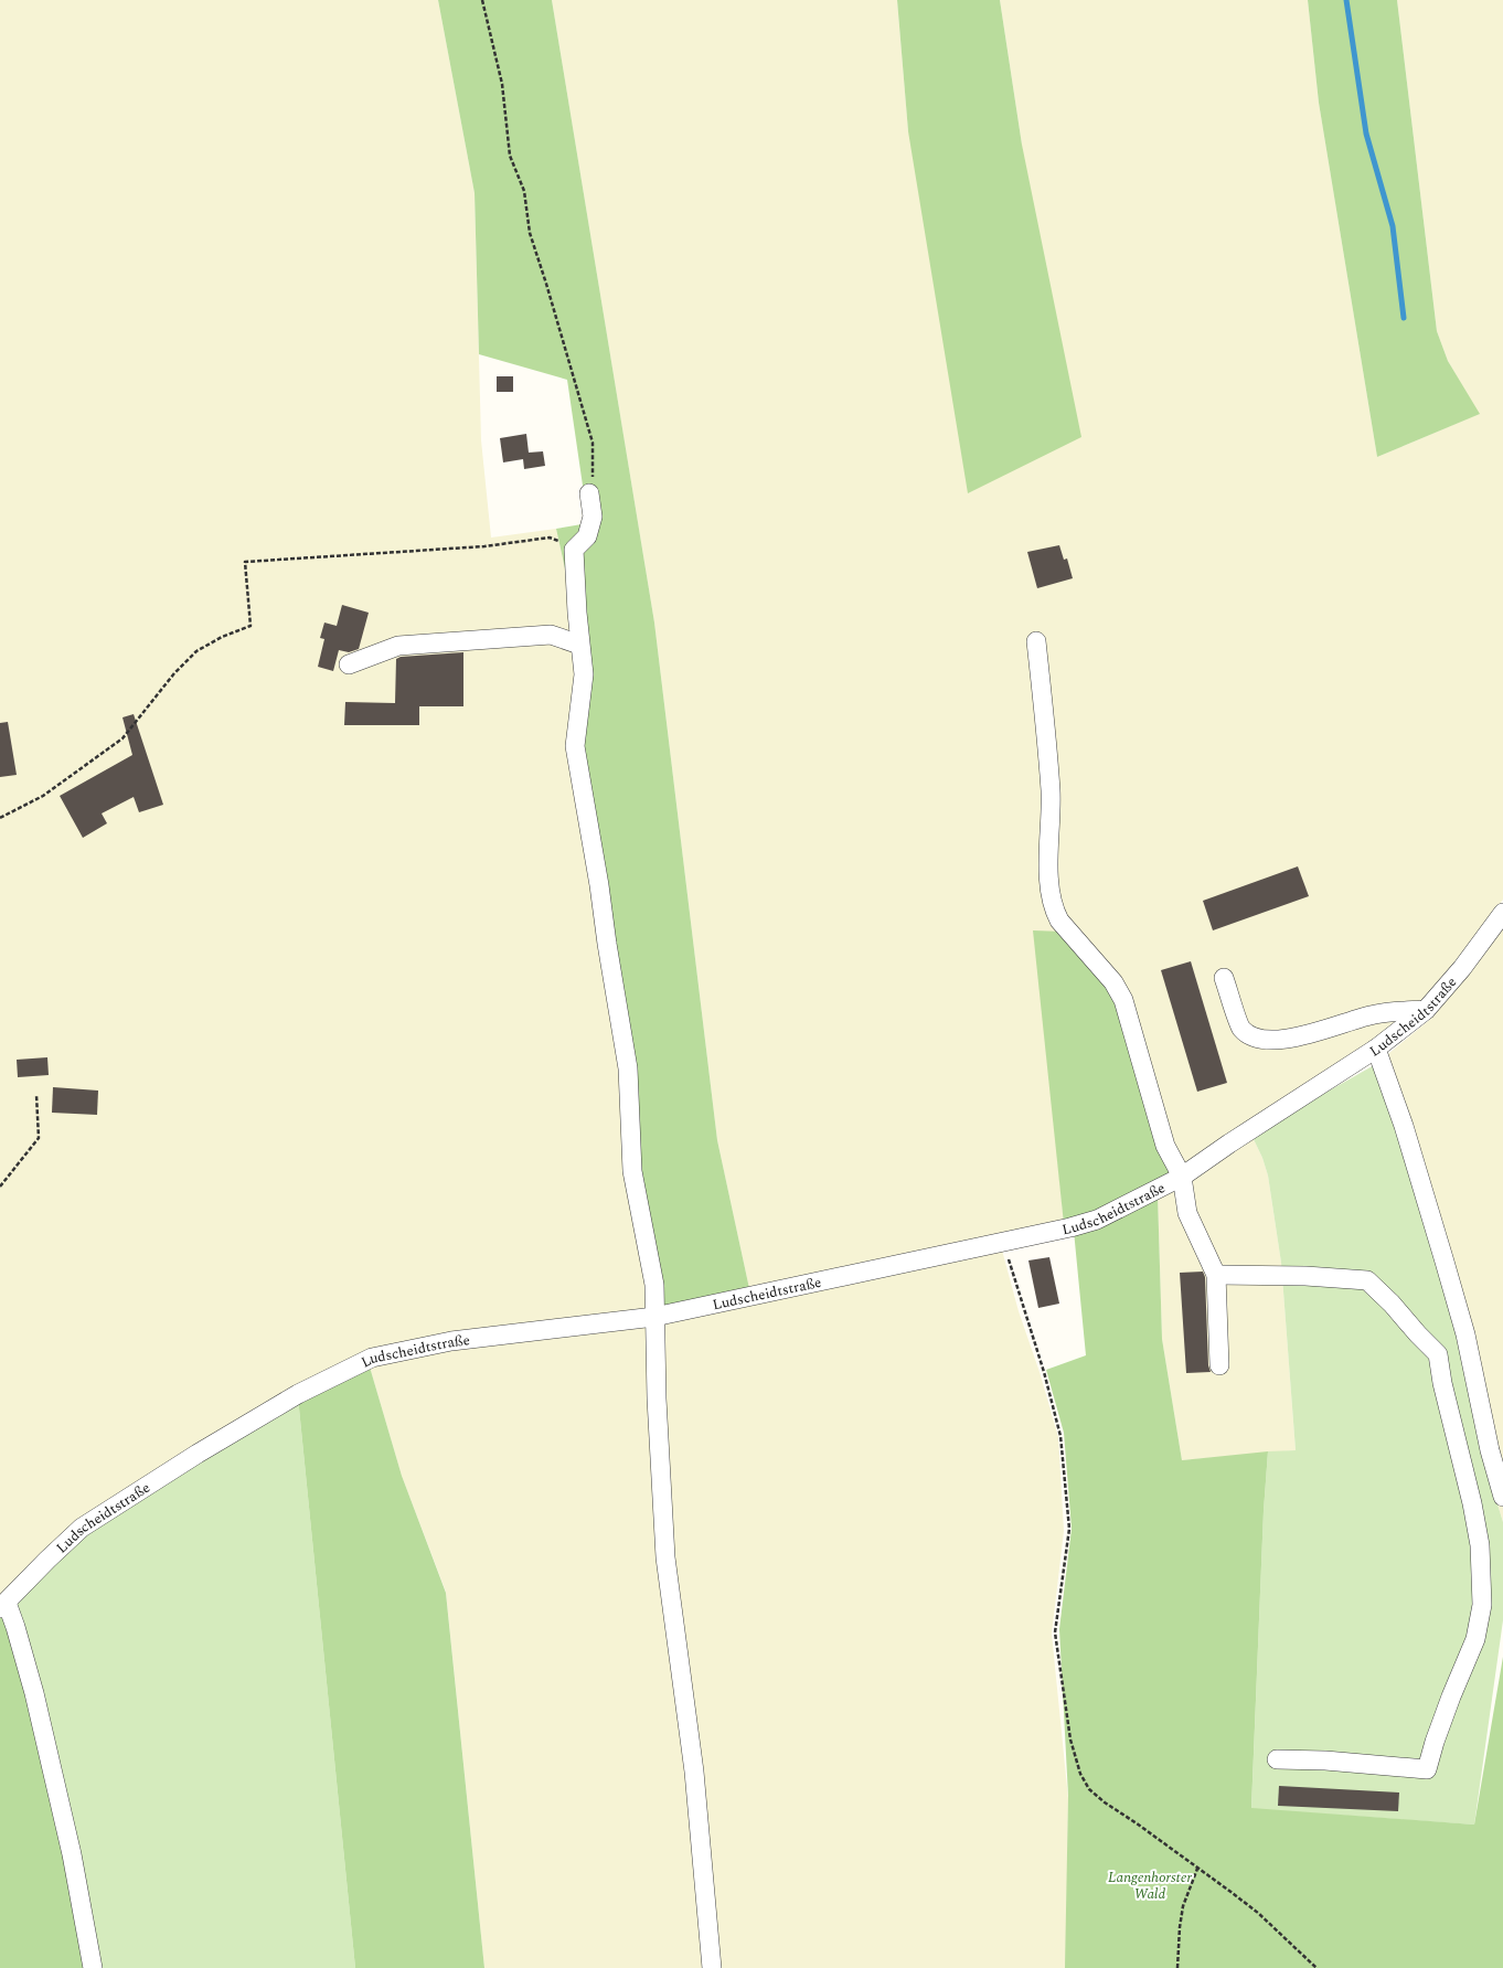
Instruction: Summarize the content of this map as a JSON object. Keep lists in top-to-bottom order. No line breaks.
{"streets":{"street":["Ludscheidtstraße"]},"parks":["Langenhorster Wald"]}
